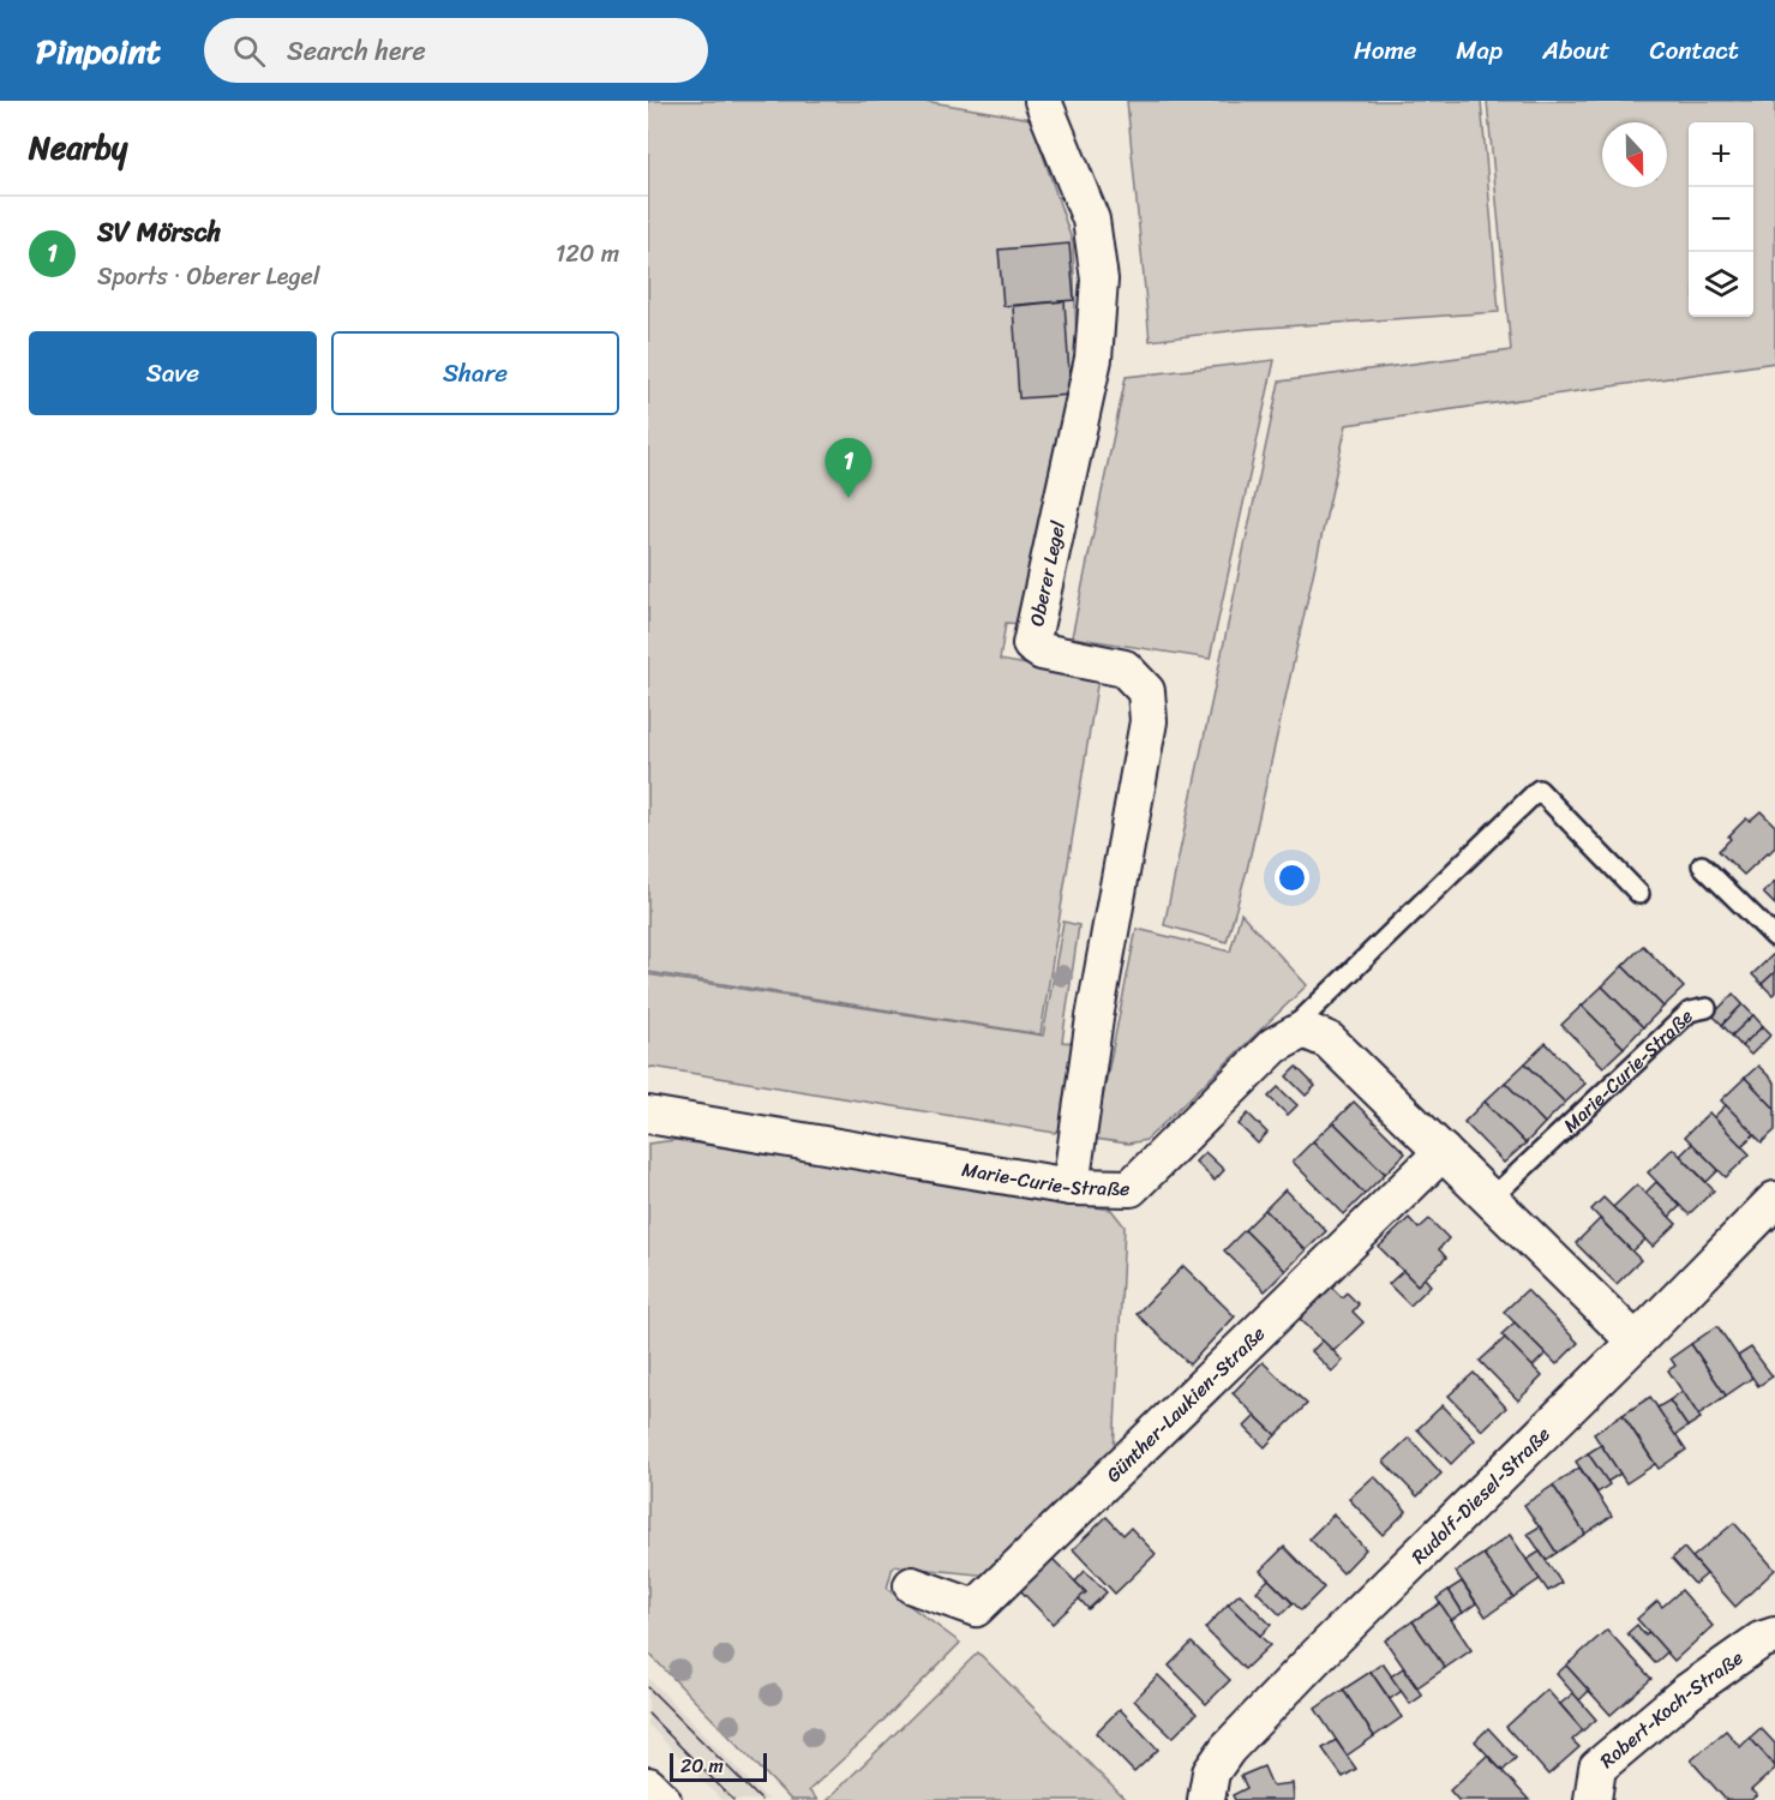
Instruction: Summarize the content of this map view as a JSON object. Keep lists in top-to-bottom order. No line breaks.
{"streets":{"street":["Oberer Legel","Marie-Curie-Straße","Günther-Laukien-Straße","Rudolf-Diesel-Straße","Robert-Koch-Straße"]},"crossings":[["Oberer Legel","Marie-Curie-Straße"],["Marie-Curie-Straße","Günther-Laukien-Straße"],["Marie-Curie-Straße","Rudolf-Diesel-Straße"]],"scale_bar":"20 m","north":"bottom","page":{"header":"Pinpoint","search":"Search here","nav":["Home","Map","About","Contact"],"heading":"Nearby","map_buttons":["+","−"],"list":[{"mark":"1","name":"SV Mörsch","note":"Sports · Oberer Legel","value":"120 m"}],"buttons":["Save","Share"],"pins":"1","scale":"20 m"}}
